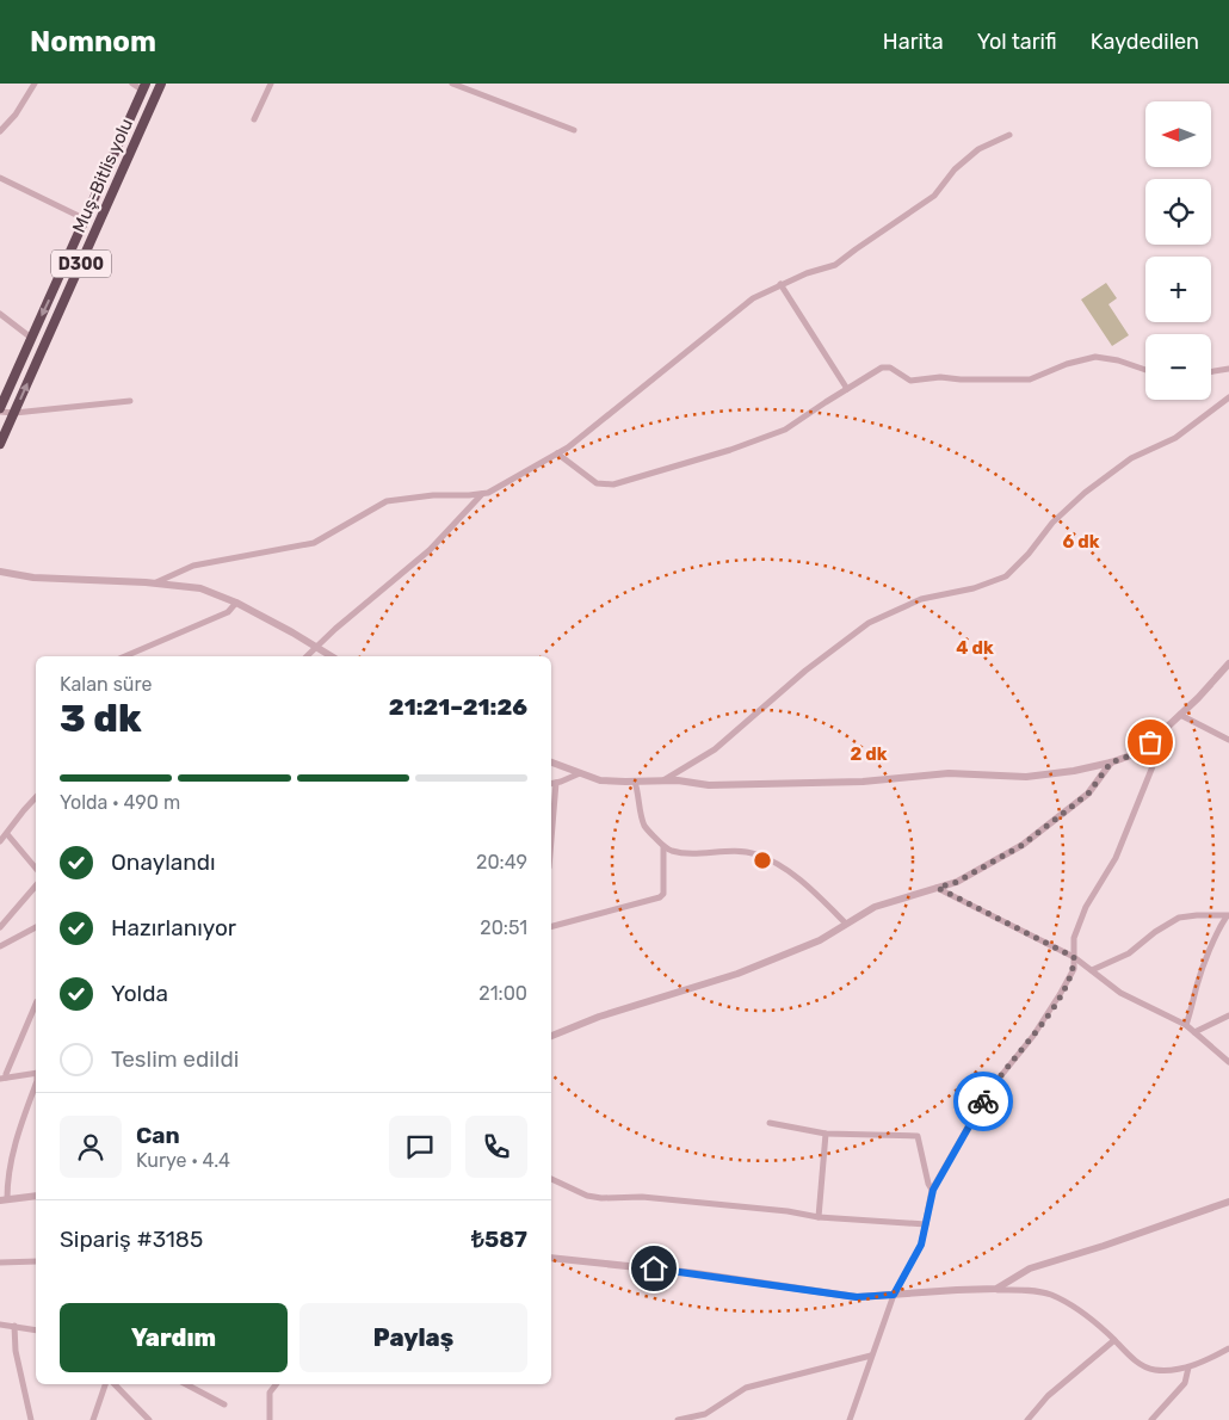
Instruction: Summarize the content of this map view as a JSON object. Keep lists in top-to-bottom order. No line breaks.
{"streets":{"highway":["Muş-Bitlis yolu","D300"]},"north":"left","page":{"header":"Nomnom","nav":["Harita","Yol tarifi","Kaydedilen"],"map_buttons":["+","−"],"heading":["3 dk","Kalan süre","21:21–21:26"],"panel":["Can","Kurye · 4.4","Sipariş #3185","₺587"],"bar":"Yolda · 490 m","list":[["Onaylandı","20:49"],["Hazırlanıyor","20:51"],["Yolda","21:00"],"Teslim edildi"],"buttons":["Yardım","Paylaş"]},"rings":["6 dk","4 dk","2 dk"]}
